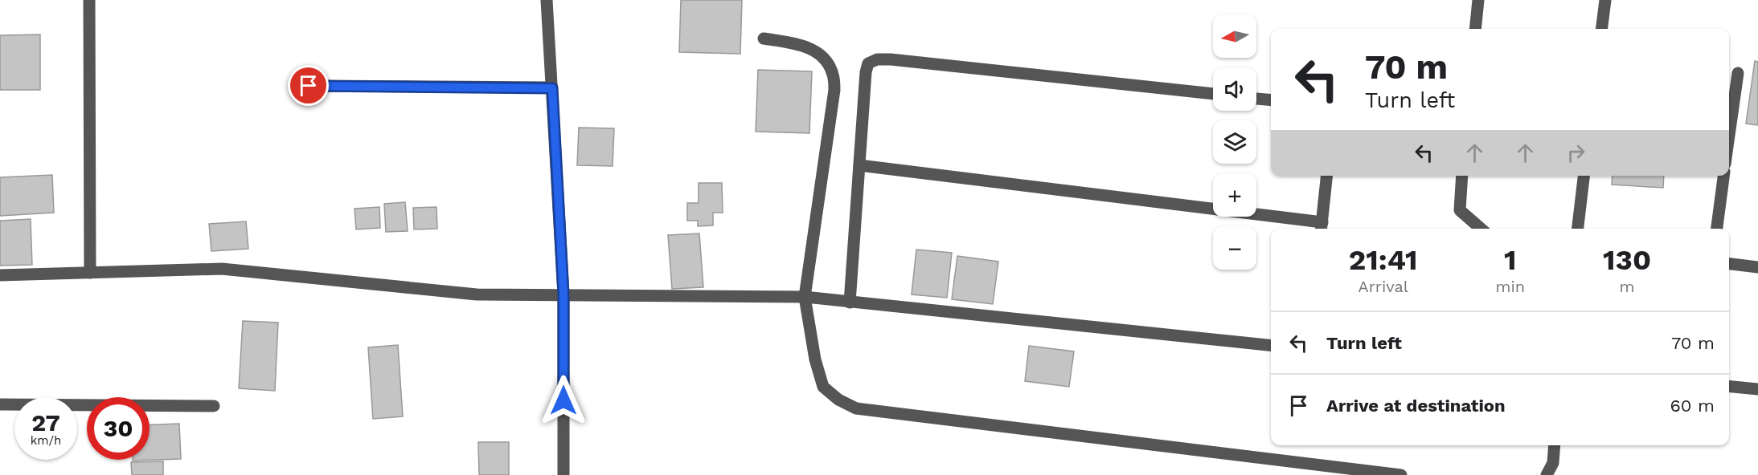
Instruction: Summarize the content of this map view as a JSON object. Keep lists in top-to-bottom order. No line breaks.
{"north":"left","page":{"map_buttons":["+","−"],"turn":["70 m","Turn left"],"eta":["21:41","Arrival","1","min","130","m"],"list":[{"name":"Turn left","value":"70 m"},{"name":"Arrive at destination","value":"60 m"}],"speed":"27 km/h","limit":"30"}}
